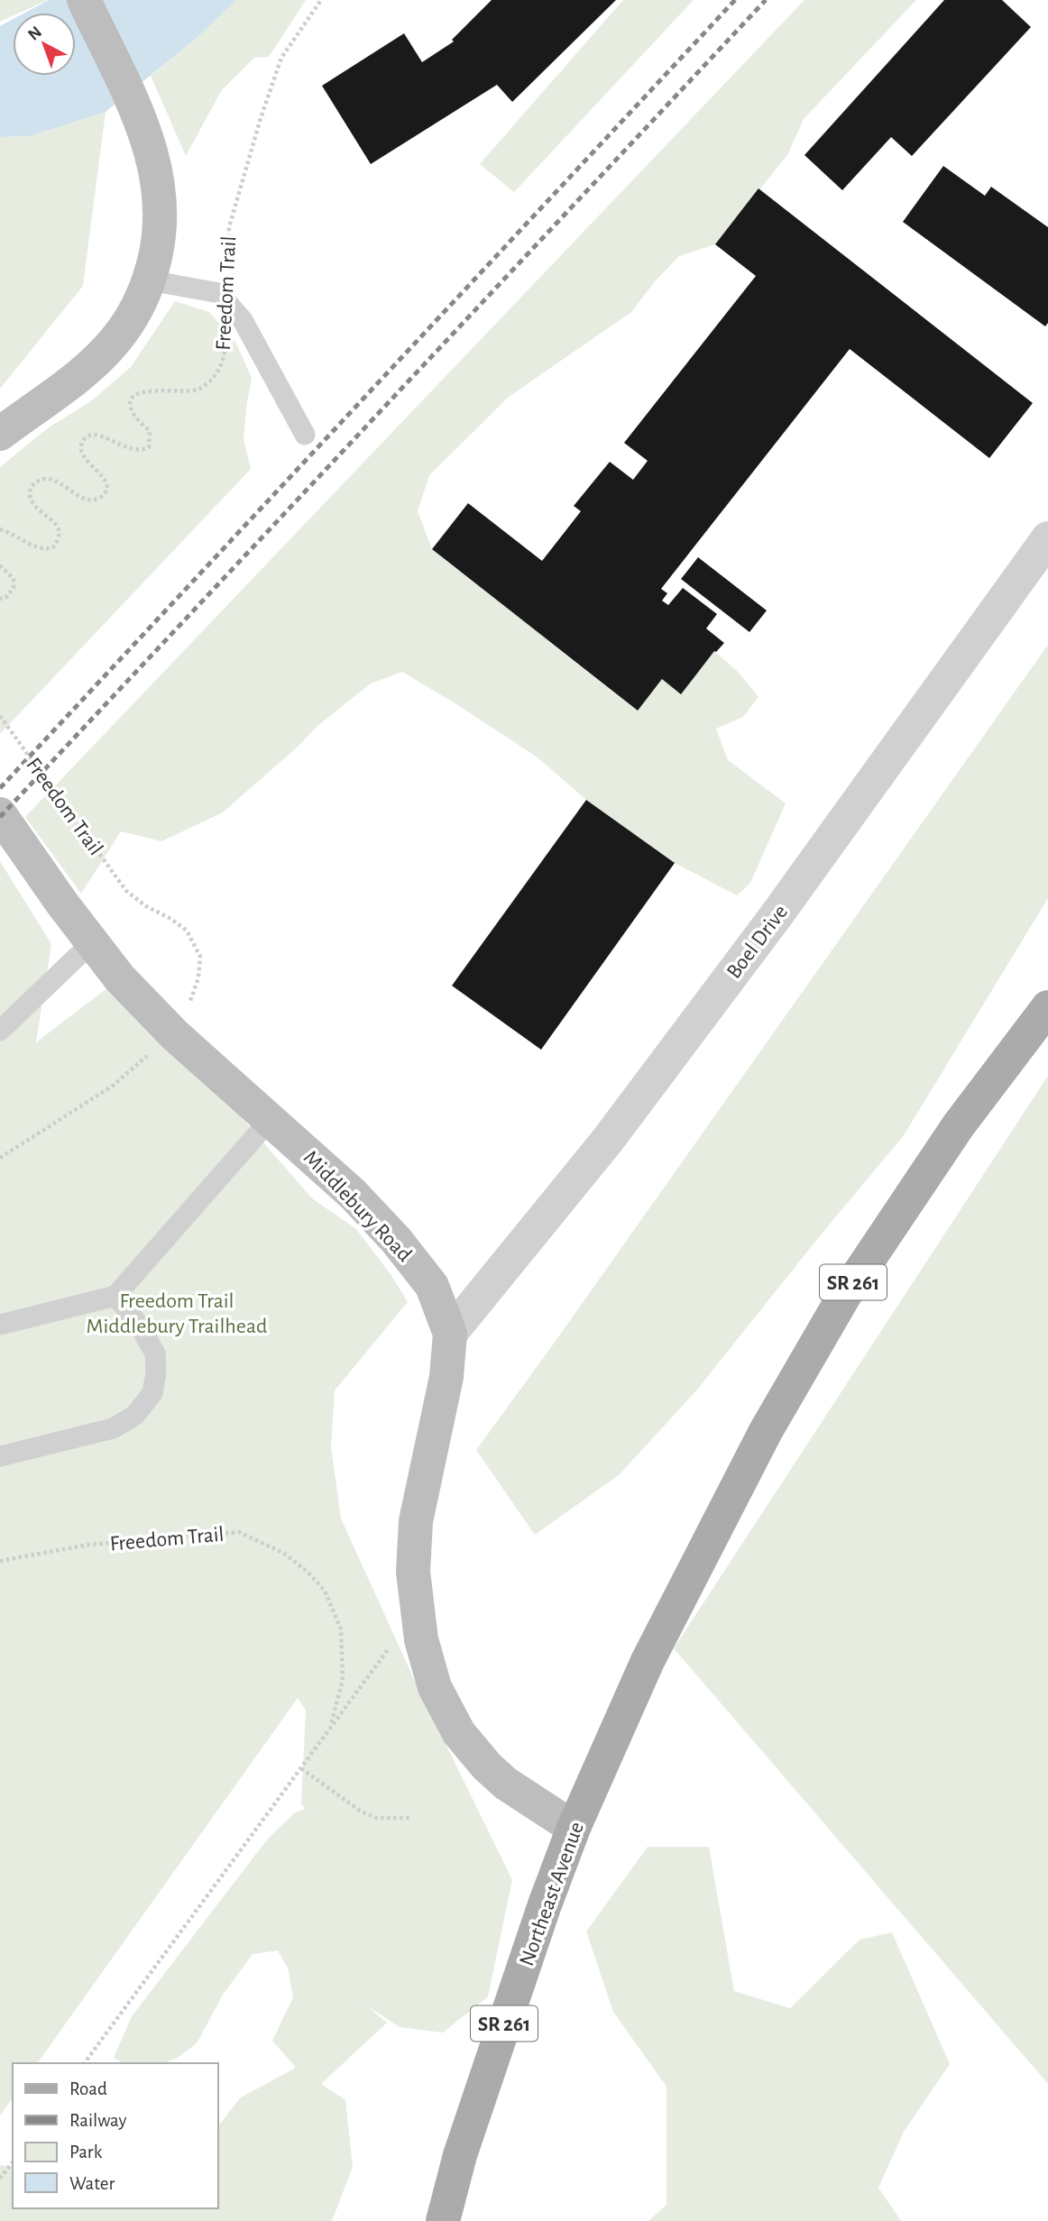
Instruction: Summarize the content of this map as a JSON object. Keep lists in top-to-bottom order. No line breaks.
{"streets":{"main road":["SR 261","Northeast Avenue"],"street":["Boel Drive","Middlebury Road"],"path":["Freedom Trail"]},"crossings":[["Freedom Trail","Middlebury Road"],["Boel Drive","Middlebury Road"],["Middlebury Road","Northeast Avenue"]],"parks":["Freedom Trail Middlebury Trailhead"],"legend":["Road","Railway","Park","Water"],"north":"top left"}
